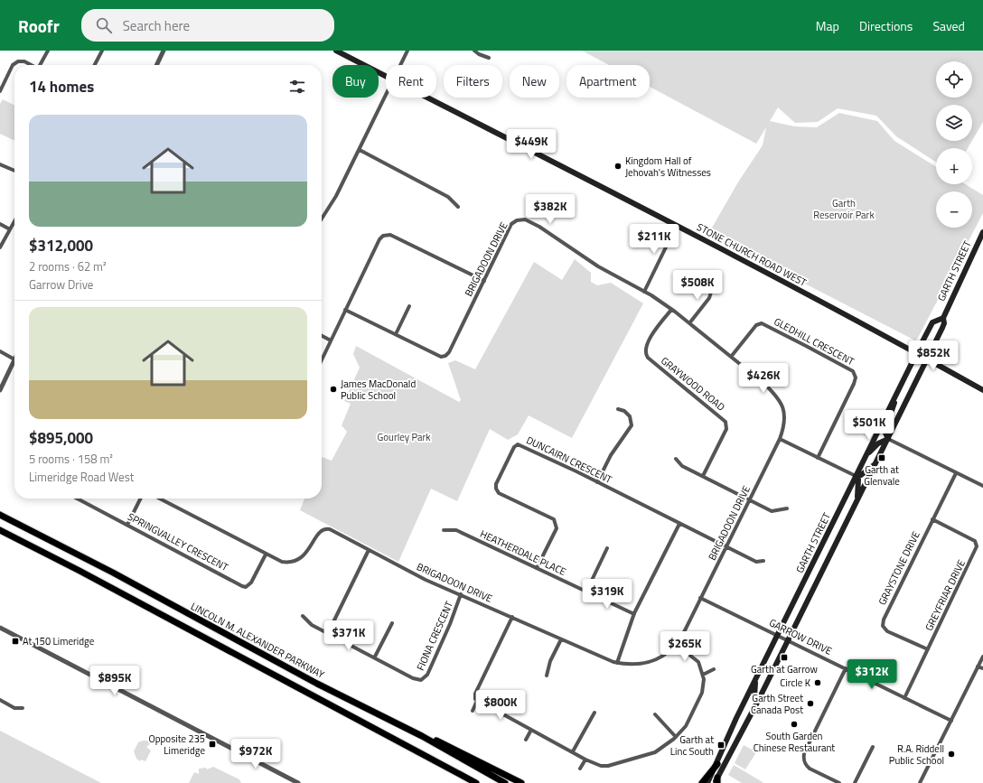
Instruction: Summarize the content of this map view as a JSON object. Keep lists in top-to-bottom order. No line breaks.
{"streets":{"highway":["LINCOLN M. ALEXANDER PARKWAY"],"main road":["STONE CHURCH ROAD WEST","GARTH STREET"],"street":["BRIGADOON DRIVE","GLEDHILL CRESCENT","GRAYWOOD ROAD","DUNCAIRN CRESCENT","SPRINGVALLEY CRESCENT","HEATHERDALE PLACE","GRAYSTONE DRIVE","GREYFRIAR DRIVE","FIONA CRESCENT","GARROW DRIVE"]},"crossings":[["STONE CHURCH ROAD WEST","GARTH STREET"],["BRIGADOON DRIVE","GLEDHILL CRESCENT"],["BRIGADOON DRIVE","GRAYWOOD ROAD"],["BRIGADOON DRIVE","DUNCAIRN CRESCENT"],["BRIGADOON DRIVE","SPRINGVALLEY CRESCENT"],["BRIGADOON DRIVE","FIONA CRESCENT"],["BRIGADOON DRIVE","GARROW DRIVE"],["GARTH STREET","GARROW DRIVE"],["DUNCAIRN CRESCENT","HEATHERDALE PLACE"],["GRAYSTONE DRIVE","GREYFRIAR DRIVE"],["GREYFRIAR DRIVE","GARROW DRIVE"]],"parks":["Garth Reservoir Park","Gourley Park"],"places":{"other":["Kingdom Hall of Jehovah's Witnesses","James MacDonald Public School","Circle K","Garth Street Canada Post","South Garden Chinese Restaurant","R.A. Riddell Public School"],"transit":["Garth at Glenvale","At 150 Limeridge","Garth at Garrow","Opposite 235 Limeridge","Garth at Linc South"]},"page":{"header":"Roofr","search":"Search here","nav":["Map","Directions","Saved"],"map_buttons":["+","−"],"chip":["Buy","Rent","Filters","New","Apartment"],"heading":"14 homes","list":[{"name":"$312,000","note":"2 rooms · 62 m² · Garrow Drive"},{"name":"$895,000","note":"5 rooms · 158 m² · Limeridge Road West"}],"price":["$449K","$382K","$211K","$508K","$852K","$426K","$501K","$319K","$371K","$265K","$312K","$895K","$800K","$972K"]}}
